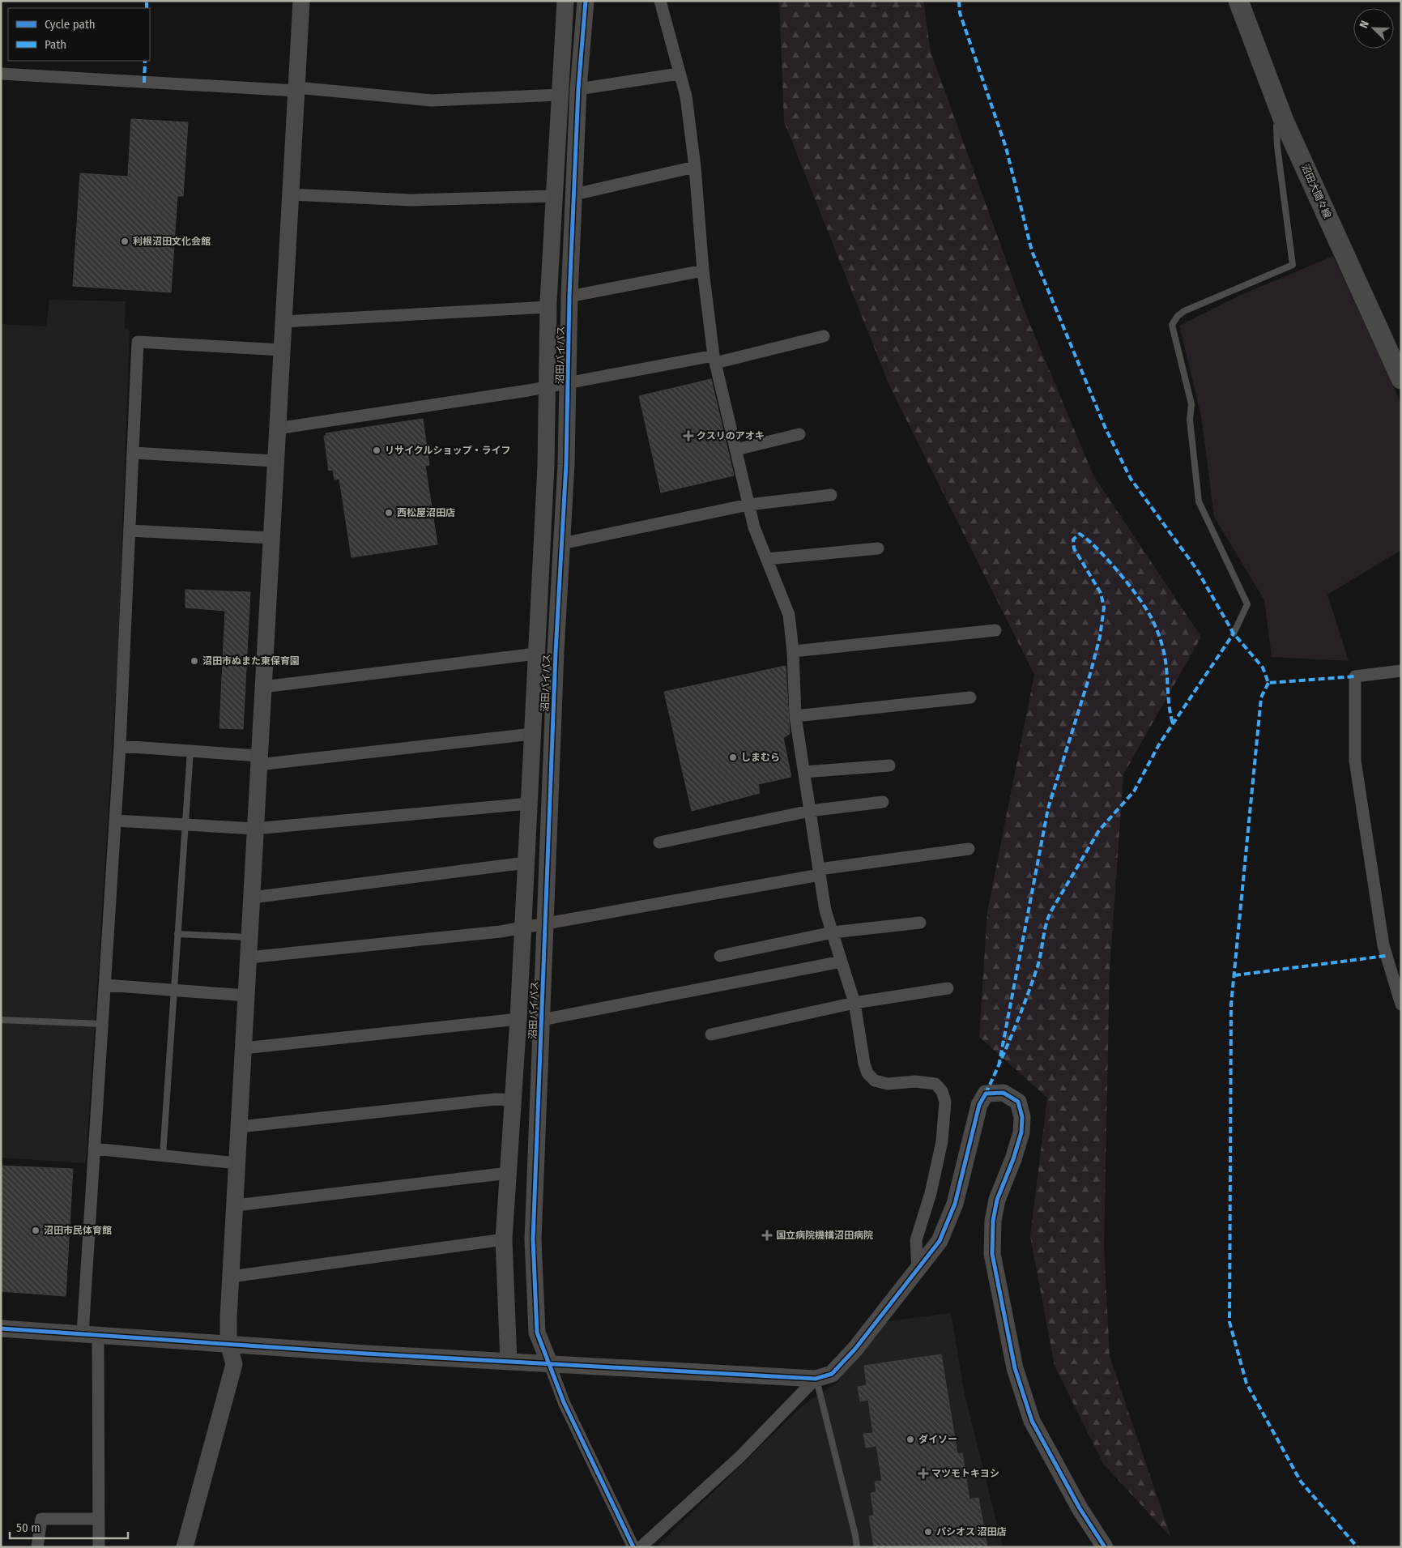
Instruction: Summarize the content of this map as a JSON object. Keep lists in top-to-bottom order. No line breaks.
{"streets":{"main road":["沼田大間々線"],"street":["沼田バイパス"]},"places":{"other":["利根沼田文化会館","リサイクルショップ・ライフ","西松屋沼田店","沼田市ぬまた東保育園","しまむら","沼田市民体育館","ダイソー","パシオス 沼田店"],"health":["クスリのアオキ","国立病院機構沼田病院","マツモトキヨシ"]},"legend":["Cycle path","Path"],"scale_bar":"50 m","north":"top left"}
